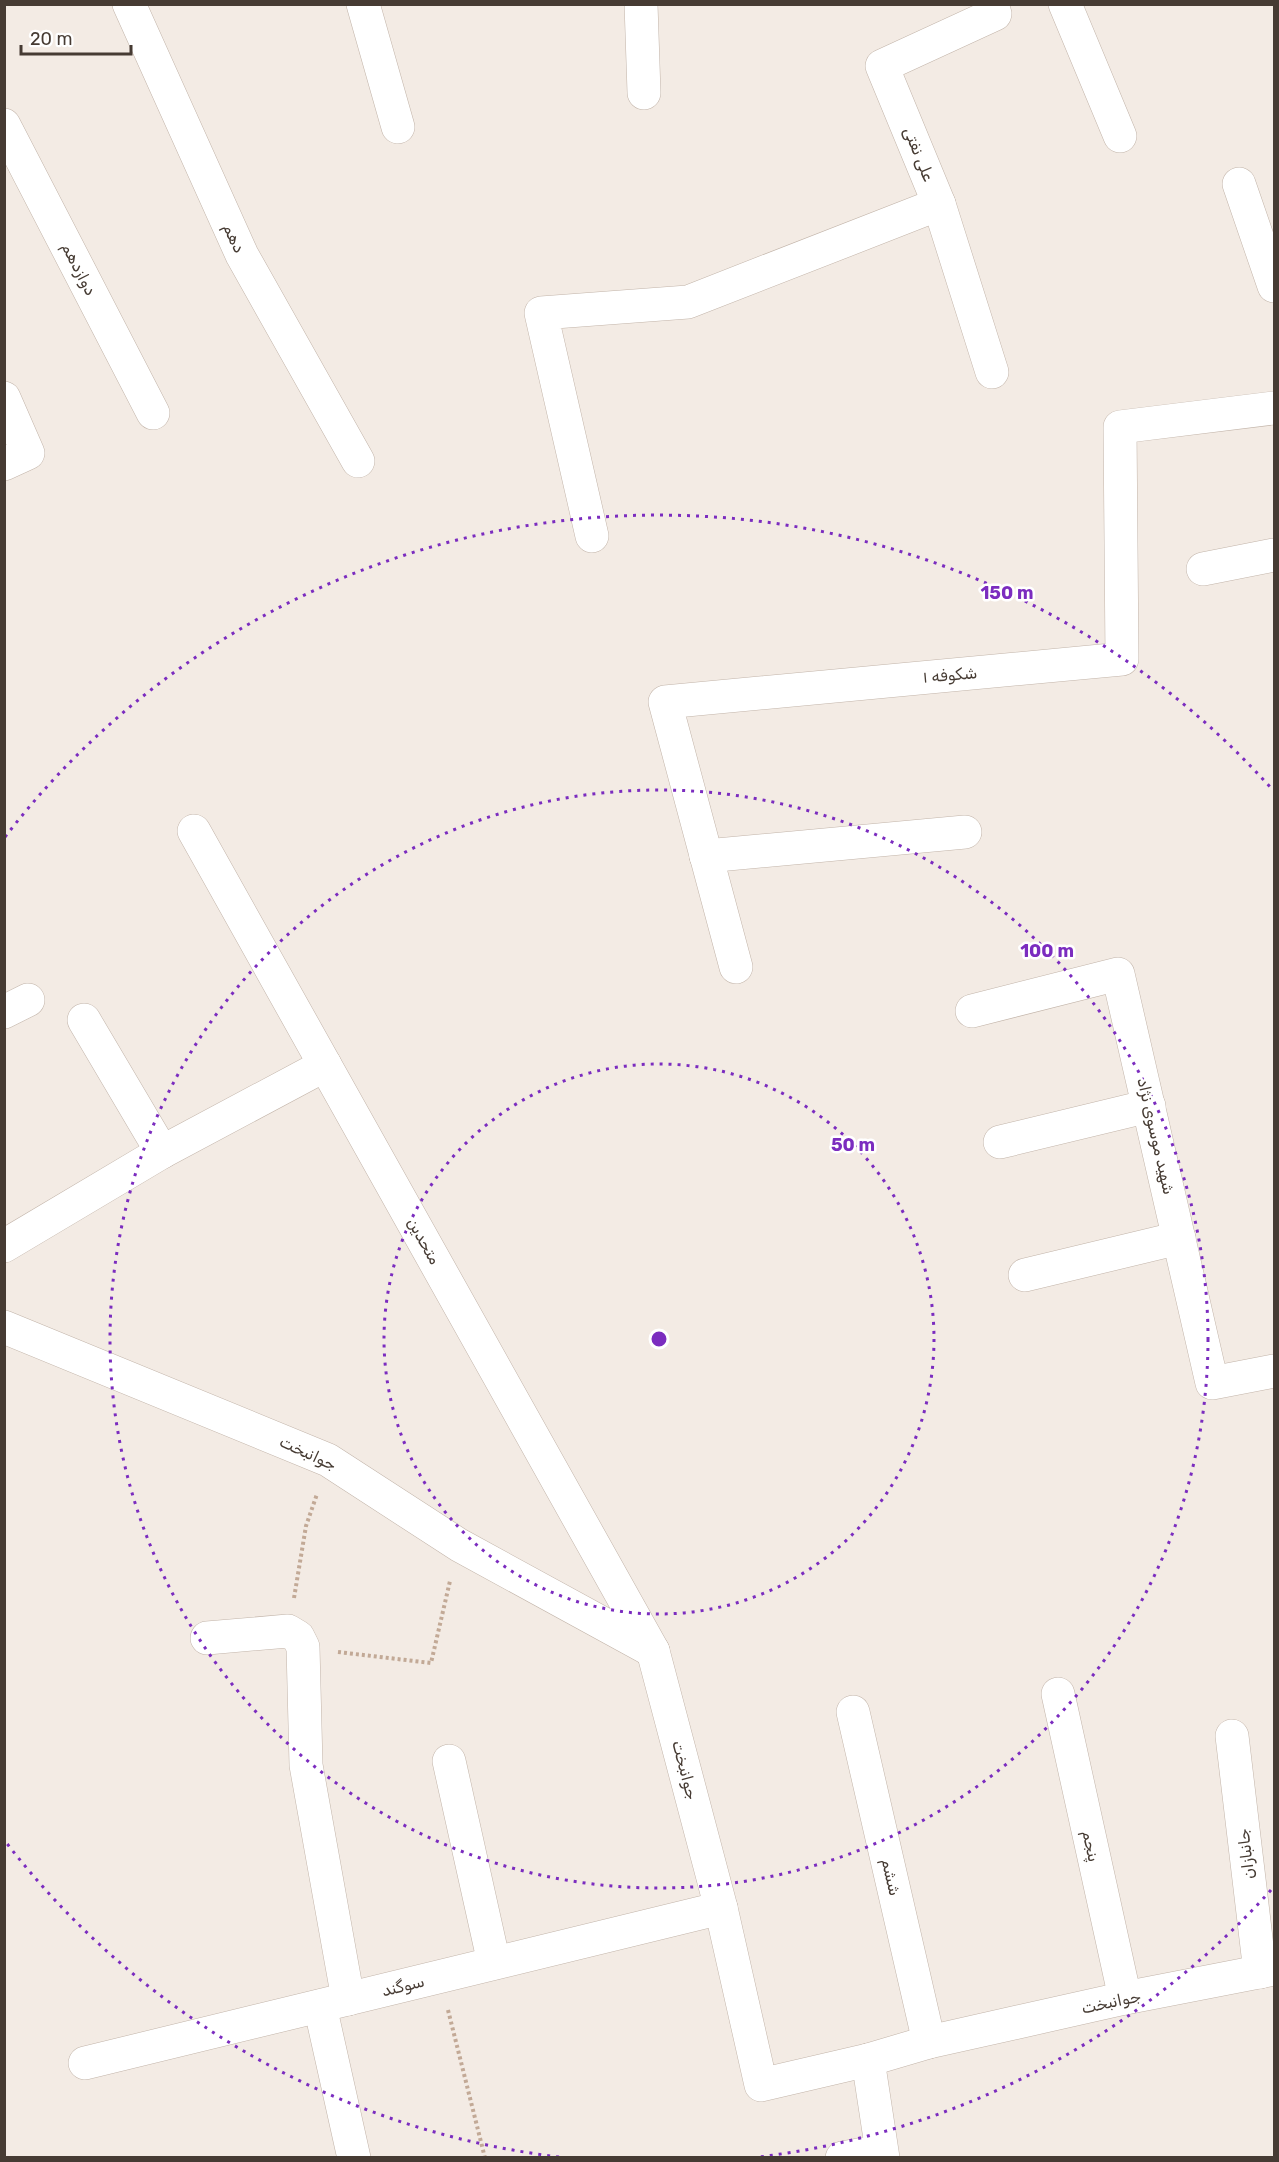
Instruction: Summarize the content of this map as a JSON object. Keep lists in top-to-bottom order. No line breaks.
{"streets":{"street":["علی نفتی","دهم","دوازدهم","شکوفه ۱","شهید موسوی نژاد","متحدین","جوانبخت","پنجم","جانبازان","ششم","سوگند"]},"crossings":[["متحدین","جوانبخت"],["جوانبخت","پنجم"],["جوانبخت","جانبازان"],["جوانبخت","ششم"],["جوانبخت","سوگند"]],"scale_bar":"20 m","rings":["150 m","100 m","50 m"]}
